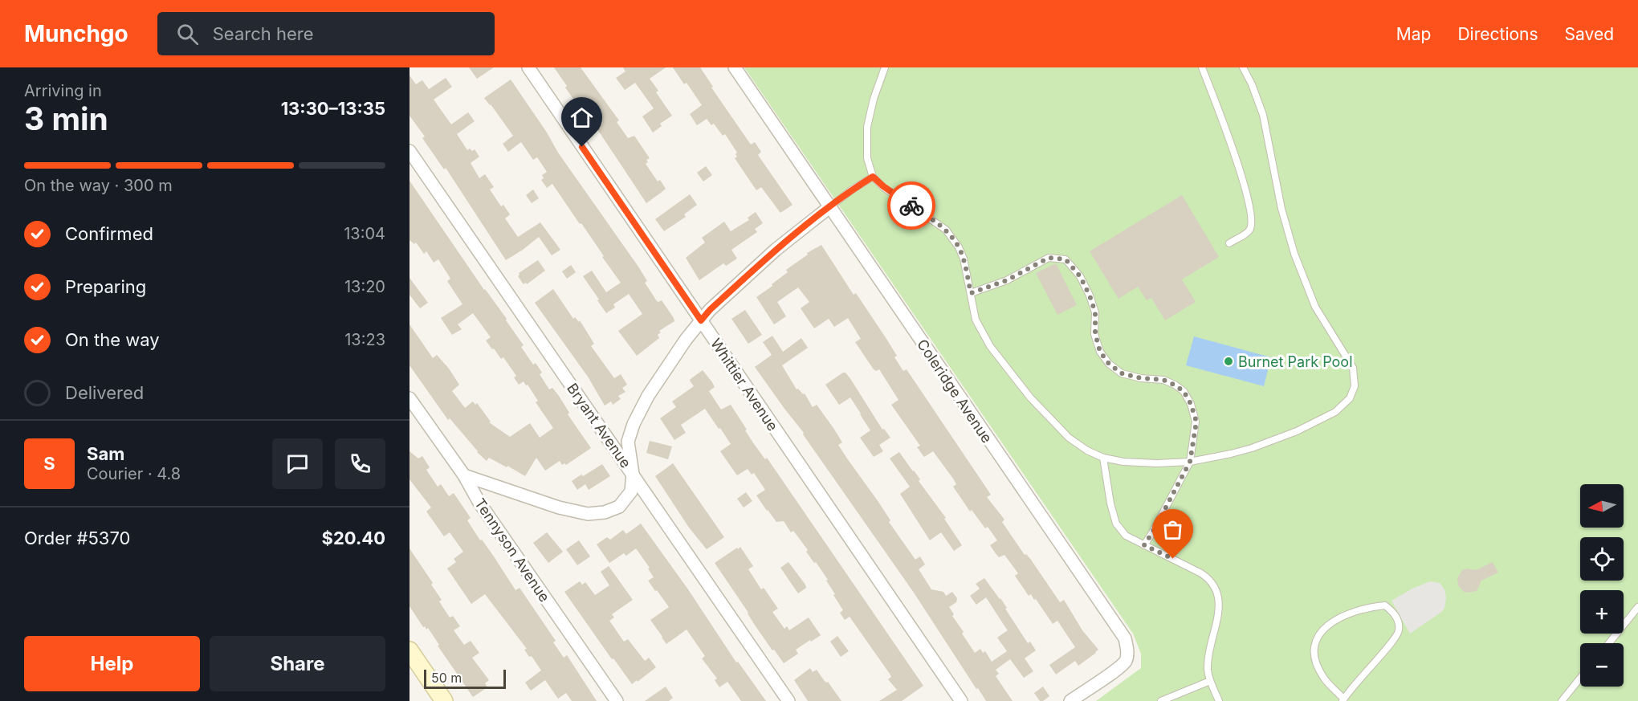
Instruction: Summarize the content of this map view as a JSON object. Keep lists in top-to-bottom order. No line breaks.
{"streets":{"street":["Whittier Avenue","Coleridge Avenue","Bryant Avenue","Tennyson Avenue"]},"places":["Burnet Park Pool"],"scale_bar":"50 m","north":"left","page":{"header":"Munchgo","search":"Search here","nav":["Map","Directions","Saved"],"heading":["3 min","Arriving in","13:30–13:35"],"panel":["Sam","Courier · 4.8","Order #5370","$20.40"],"bar":"On the way · 300 m","list":[["Confirmed","13:04"],["Preparing","13:20"],["On the way","13:23"],"Delivered"],"round":"S","map_buttons":["+","−"],"buttons":["Help","Share"],"scale":"50 m"}}
